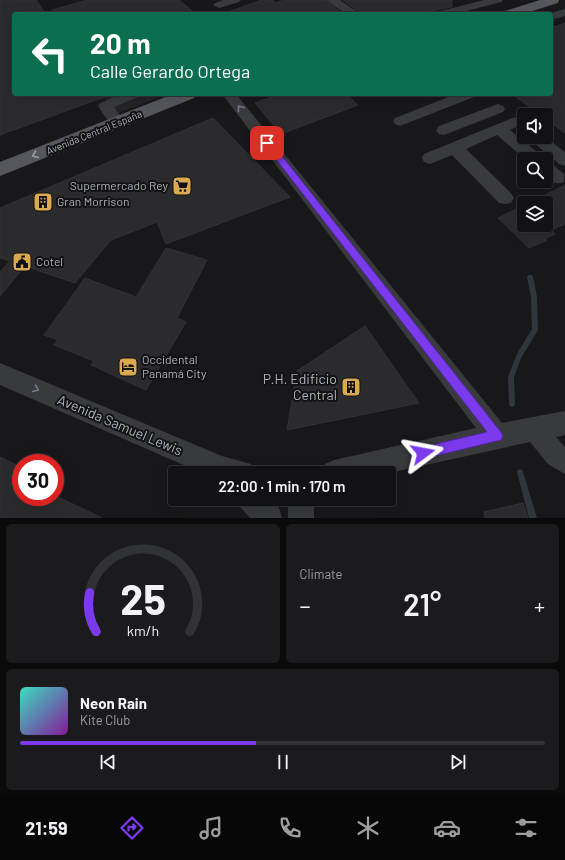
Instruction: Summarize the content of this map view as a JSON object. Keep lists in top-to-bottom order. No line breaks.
{"streets":{"main road":["Avenida Central España"],"street":["Avenida Samuel Lewis"]},"one_way":["Avenida Central España","Avenida Samuel Lewis"],"places":{"supermarket":["Supermercado Rey"],"building":["Gran Morrison","P.H. Edificio Central"],"public building":["Cotel"],"hotel":["Occidental Panamá City"]},"page":{"turn":["20 m","Calle Gerardo Ortega"],"limit":"30","trip":"22:00 · 1 min · 170 m","tile":"Climate","heat":["−","21°","+"],"song":["Neon Rain","Kite Club"],"tabs":"21:59","gauge":["25","km/h"]}}
